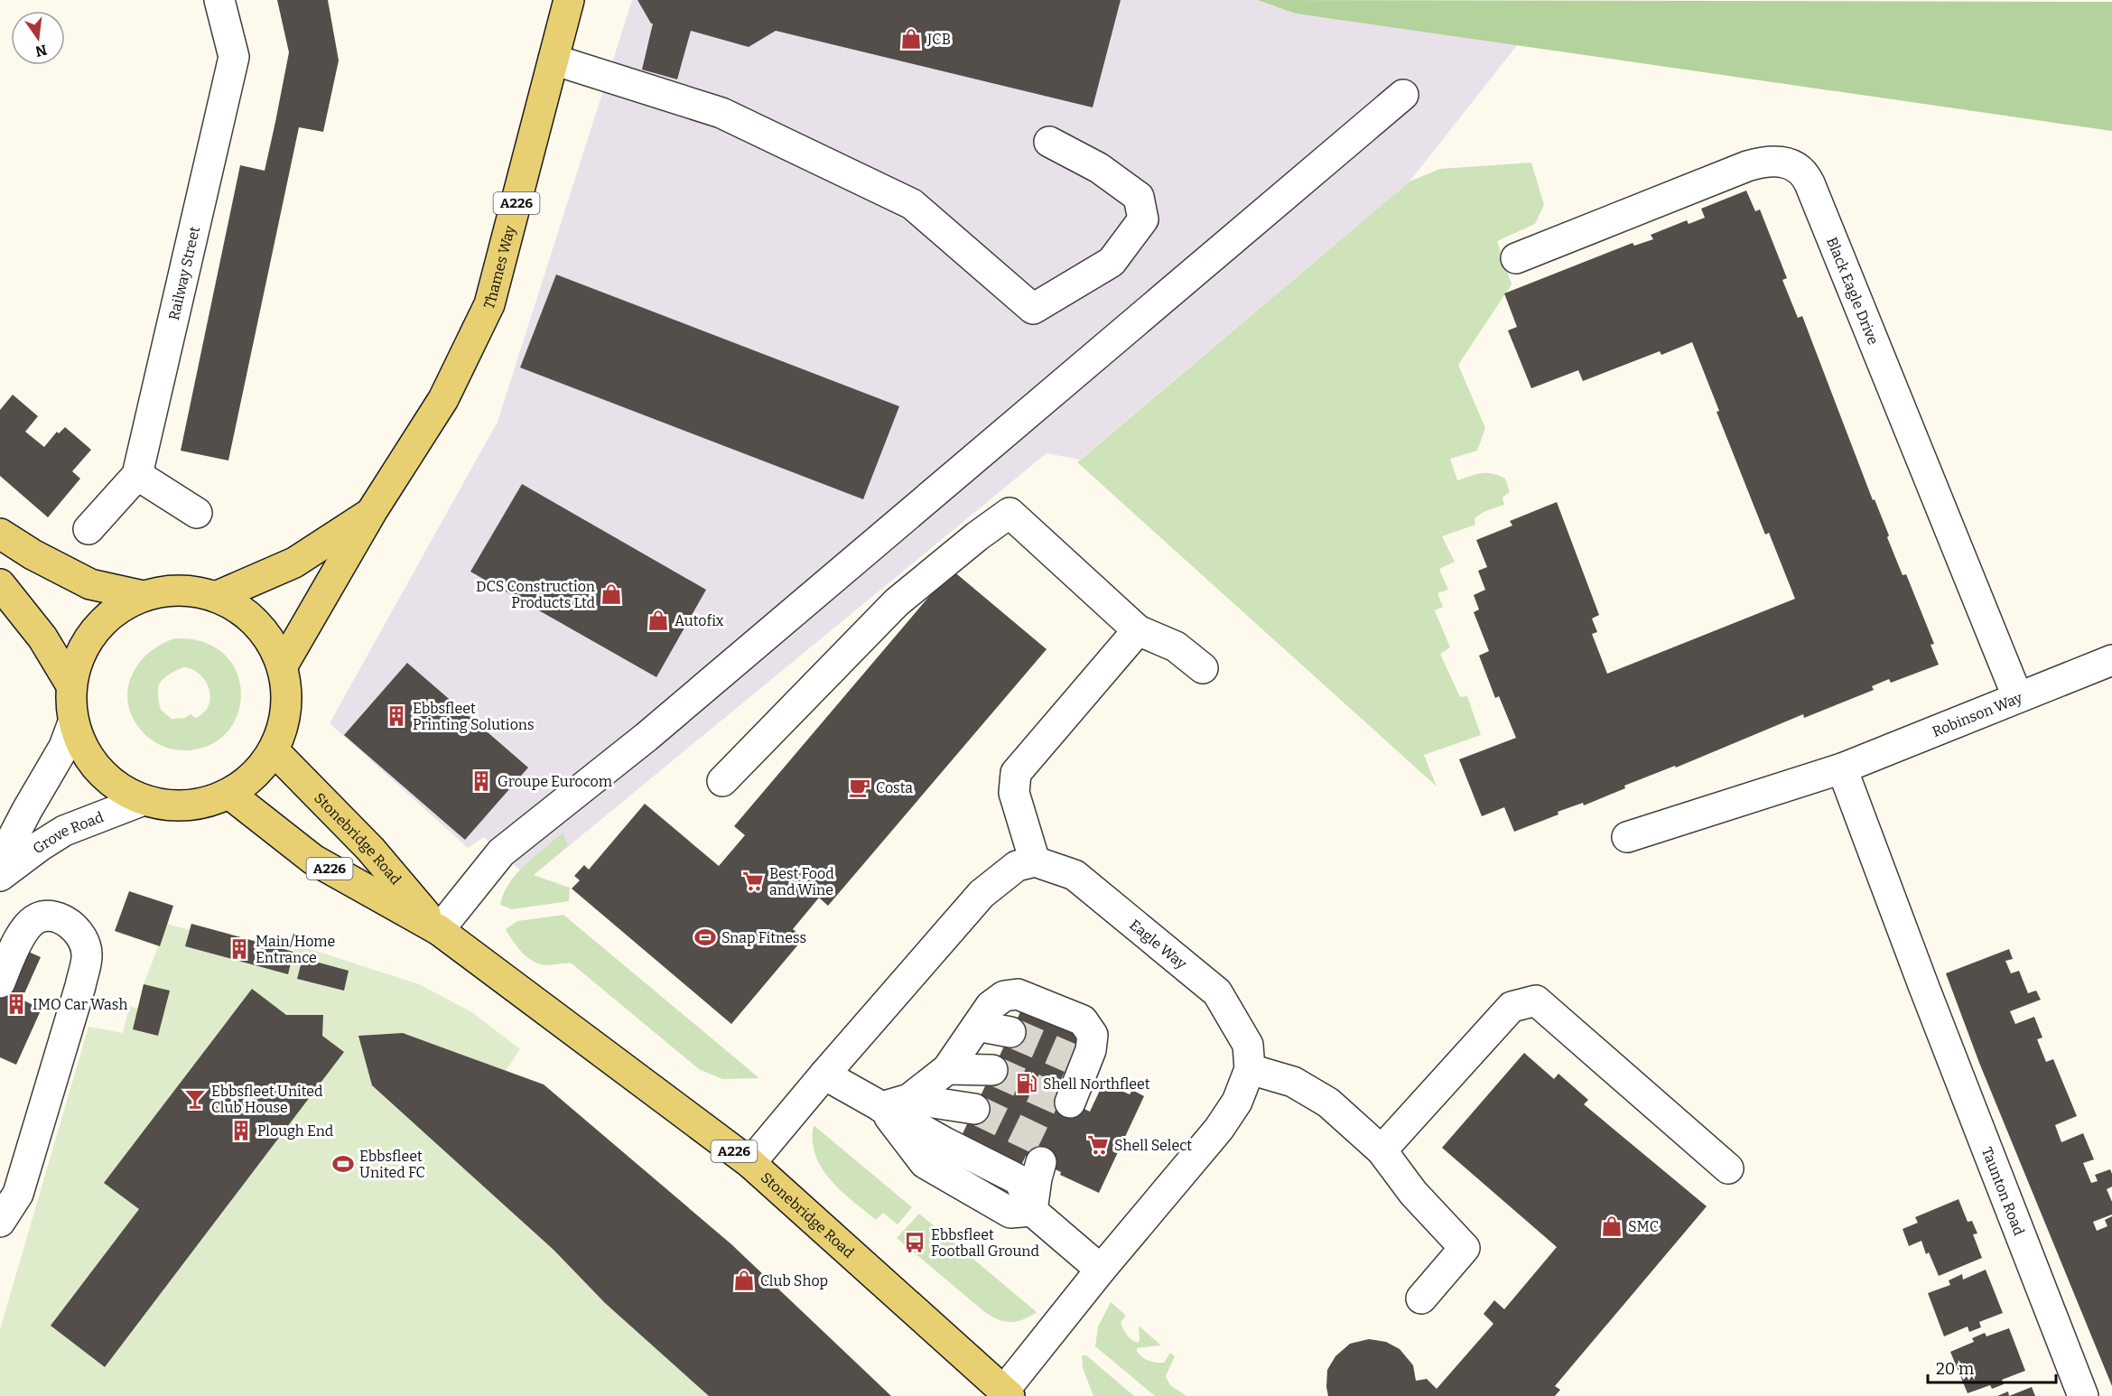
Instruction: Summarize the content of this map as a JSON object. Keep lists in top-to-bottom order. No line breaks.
{"streets":{"main road":["A226","Thames Way","Stonebridge Road"],"street":["Railway Street","Black Eagle Drive","Robinson Way","Grove Road","Eagle Way","Taunton Road"]},"crossings":[["Black Eagle Drive","Robinson Way"],["Robinson Way","Taunton Road"],["Stonebridge Road","Eagle Way"]],"places":{"shop":["JCB","DCS Construction Products Ltd","Autofix","SMC","Club Shop"],"building":["Ebbsfleet Printing Solutions","Groupe Eurocom","Main/Home Entrance","IMO Car Wash","Plough End"],"cafe":["Costa"],"supermarket":["Best Food and Wine","Shell Select"],"sports":["Snap Fitness","Ebbsfleet United FC"],"fuel station":["Shell Northfleet"],"bar":["Ebbsfleet United Club House"],"bus stop":["Ebbsfleet Football Ground"]},"scale_bar":"20 m","north":"bottom"}
